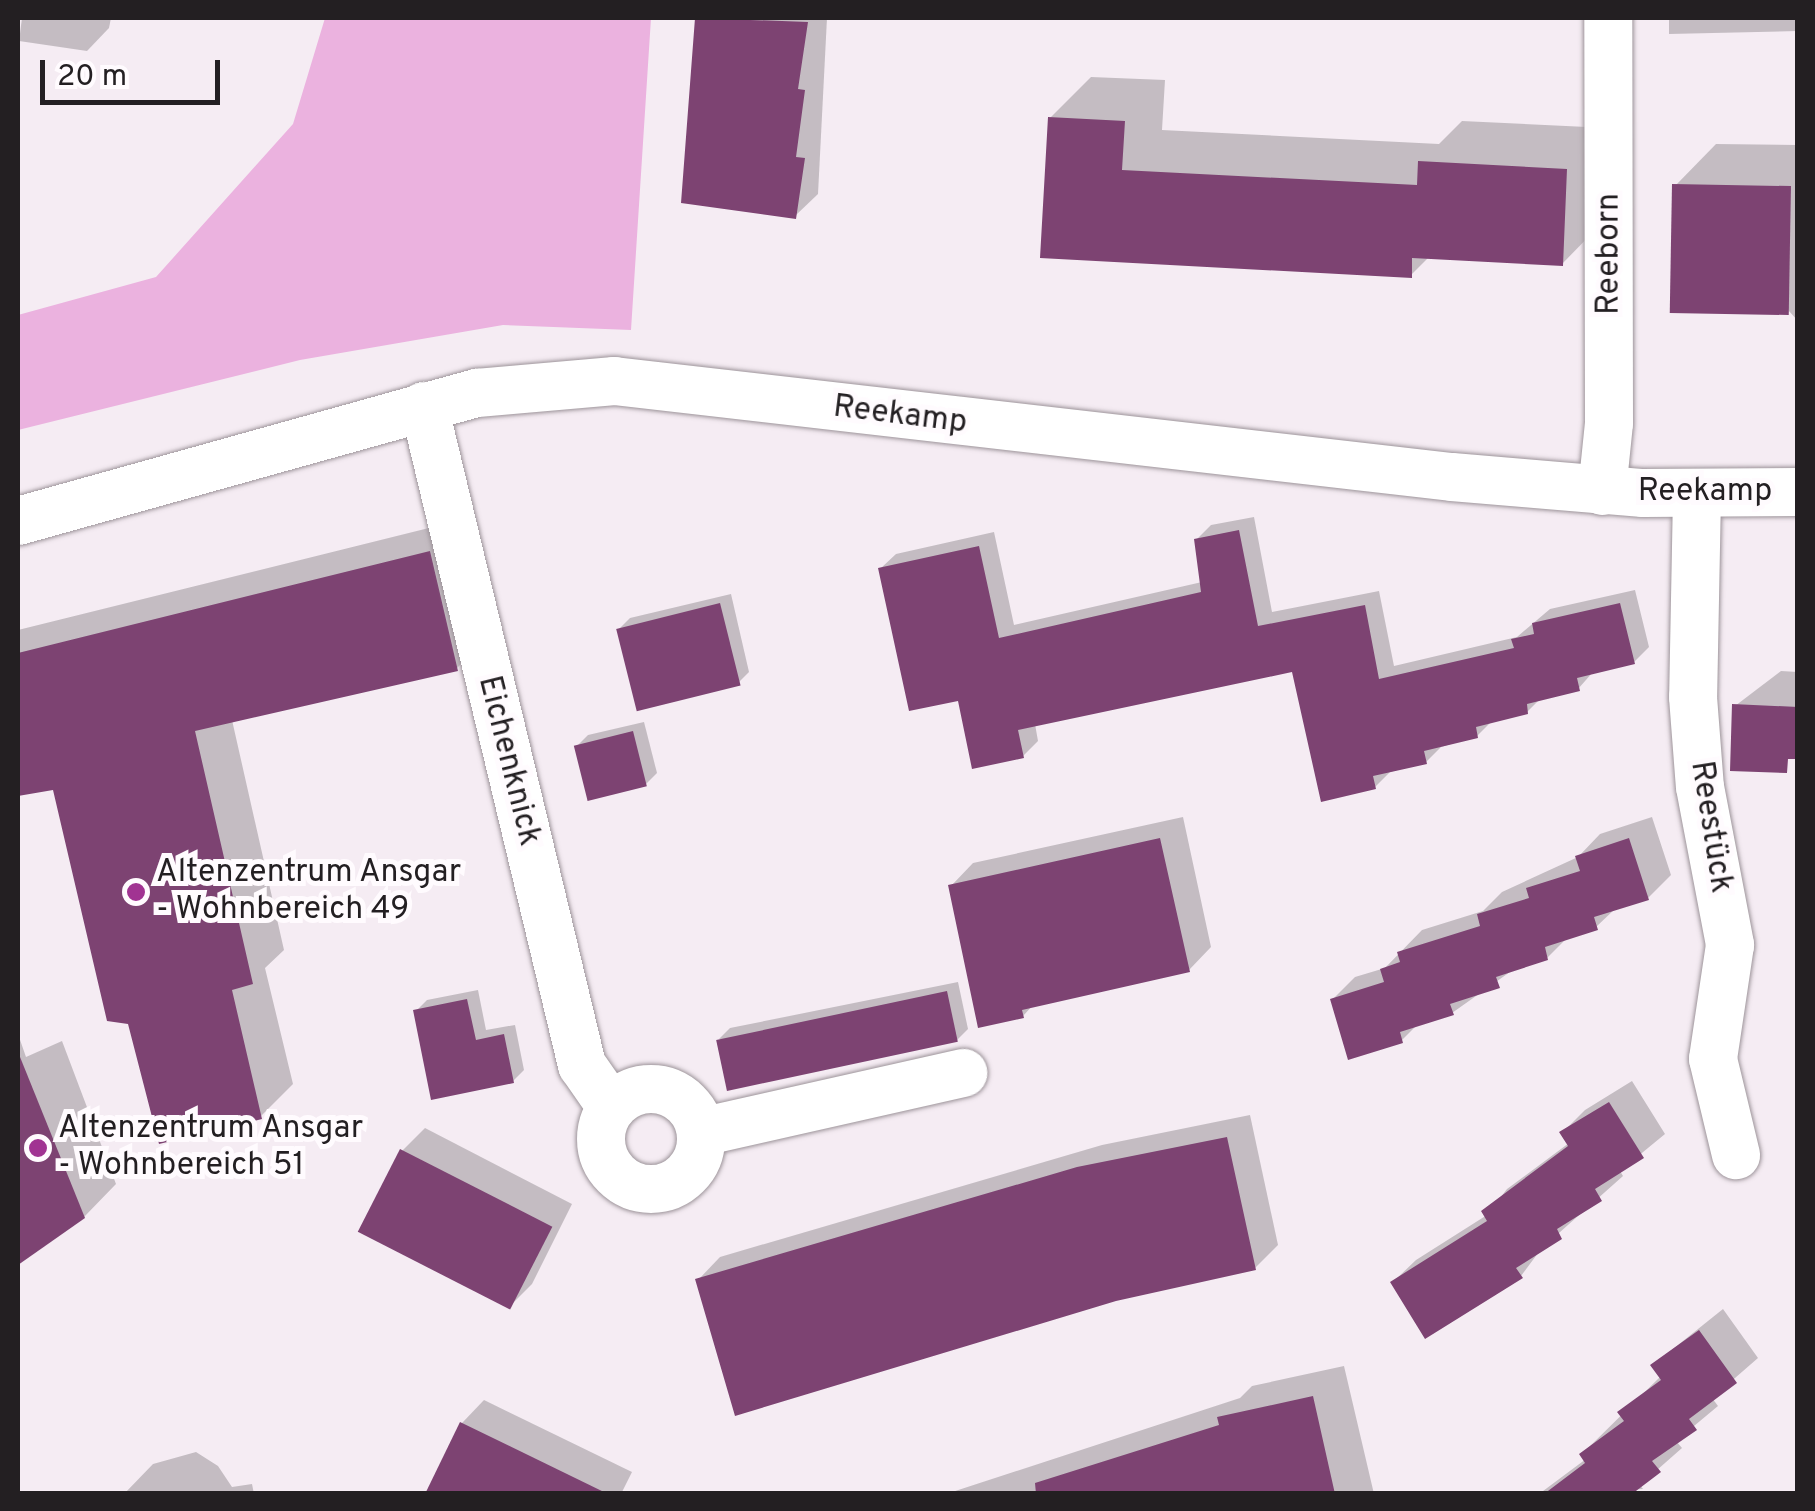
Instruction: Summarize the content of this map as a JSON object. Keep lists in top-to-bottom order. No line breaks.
{"streets":{"street":["Reeborn","Reekamp","Eichenknick","Reestück"]},"crossings":[["Reeborn","Reekamp"],["Reekamp","Eichenknick"],["Reekamp","Reestück"]],"places":["Altenzentrum Ansgar - Wohnbereich 49","Altenzentrum Ansgar - Wohnbereich 51"],"scale_bar":"20 m"}
